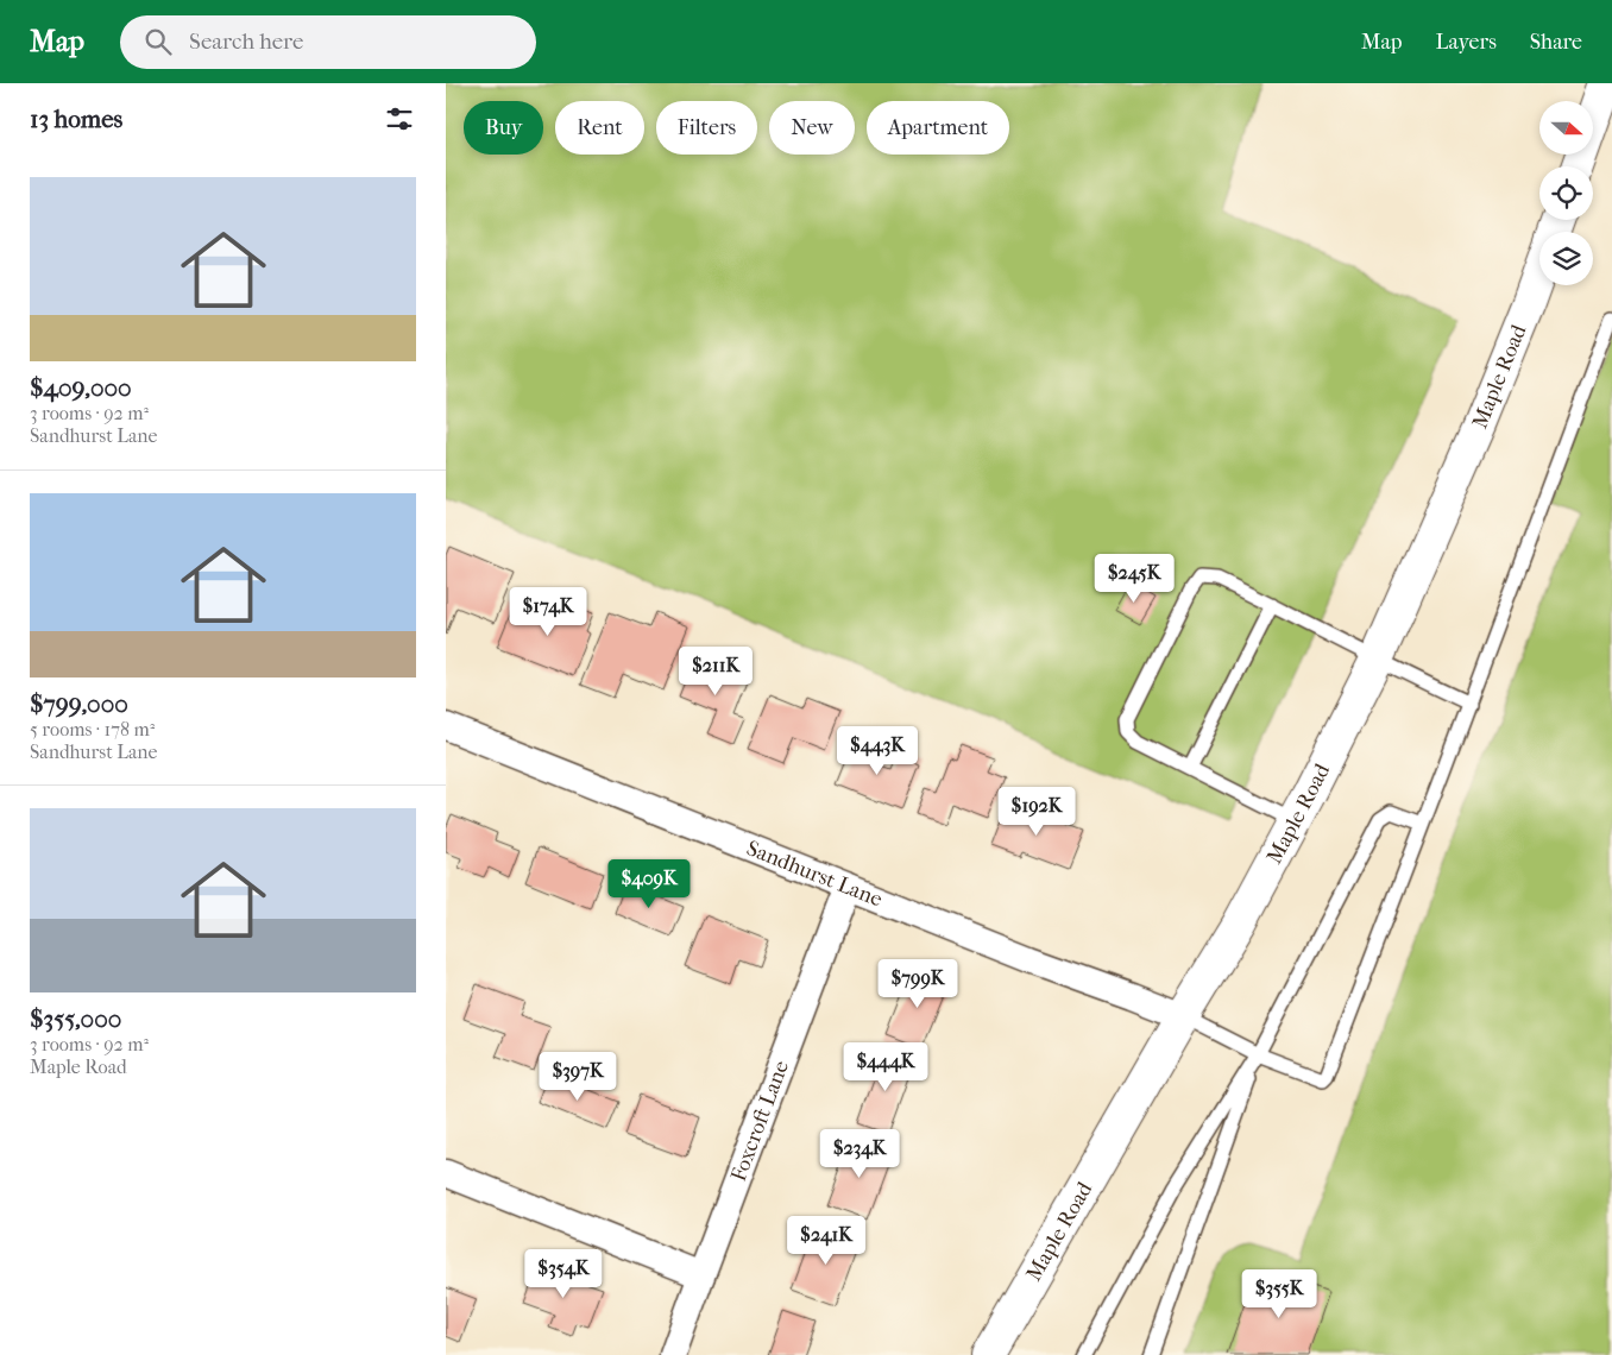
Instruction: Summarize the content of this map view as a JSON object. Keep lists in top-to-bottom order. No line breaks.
{"streets":{"main road":["Maple Road"],"street":["Sandhurst Lane","Foxcroft Lane"]},"crossings":[["Maple Road","Sandhurst Lane"],["Sandhurst Lane","Foxcroft Lane"]],"north":"right","page":{"header":"Map","search":"Search here","nav":["Map","Layers","Share"],"heading":"13 homes","chip":["Buy","Rent","Filters","New","Apartment"],"list":[{"name":"$409,000","note":"3 rooms · 92 m² · Sandhurst Lane"},{"name":"$799,000","note":"5 rooms · 178 m² · Sandhurst Lane"},{"name":"$355,000","note":"3 rooms · 92 m² · Maple Road"}],"price":["$245K","$174K","$211K","$443K","$192K","$409K","$799K","$444K","$397K","$234K","$241K","$354K","$355K"]}}
